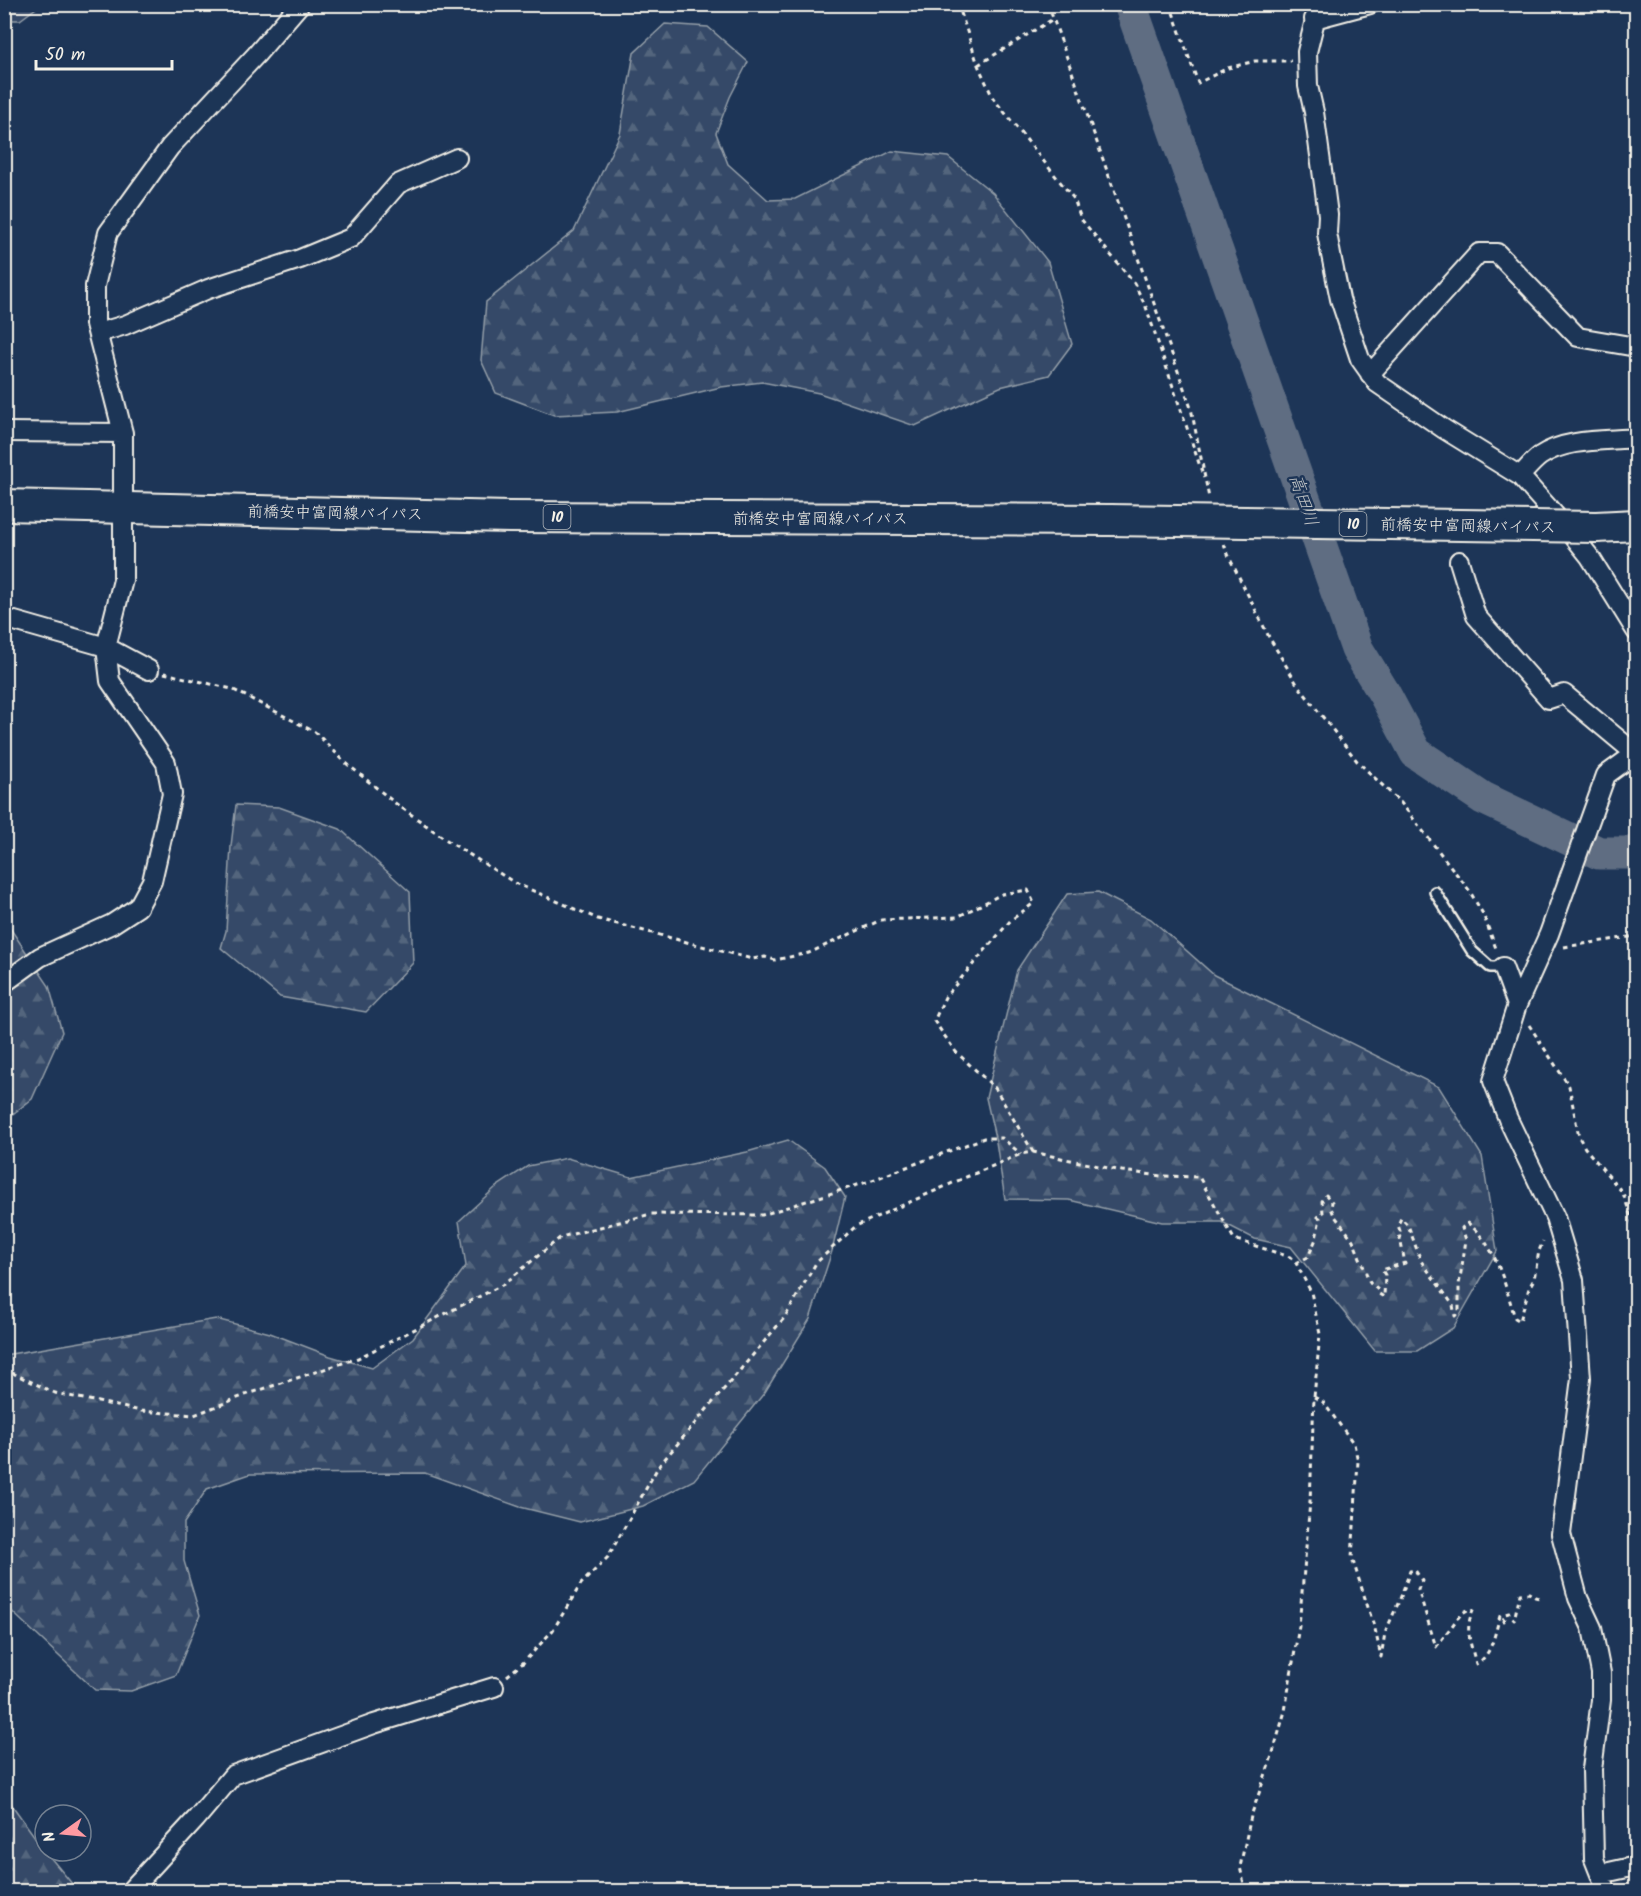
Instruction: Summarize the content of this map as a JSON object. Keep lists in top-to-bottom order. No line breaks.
{"streets":{"main road":["前橋安中富岡線バイパス","10"]},"water":["高田川"],"scale_bar":"50 m","north":"left"}
